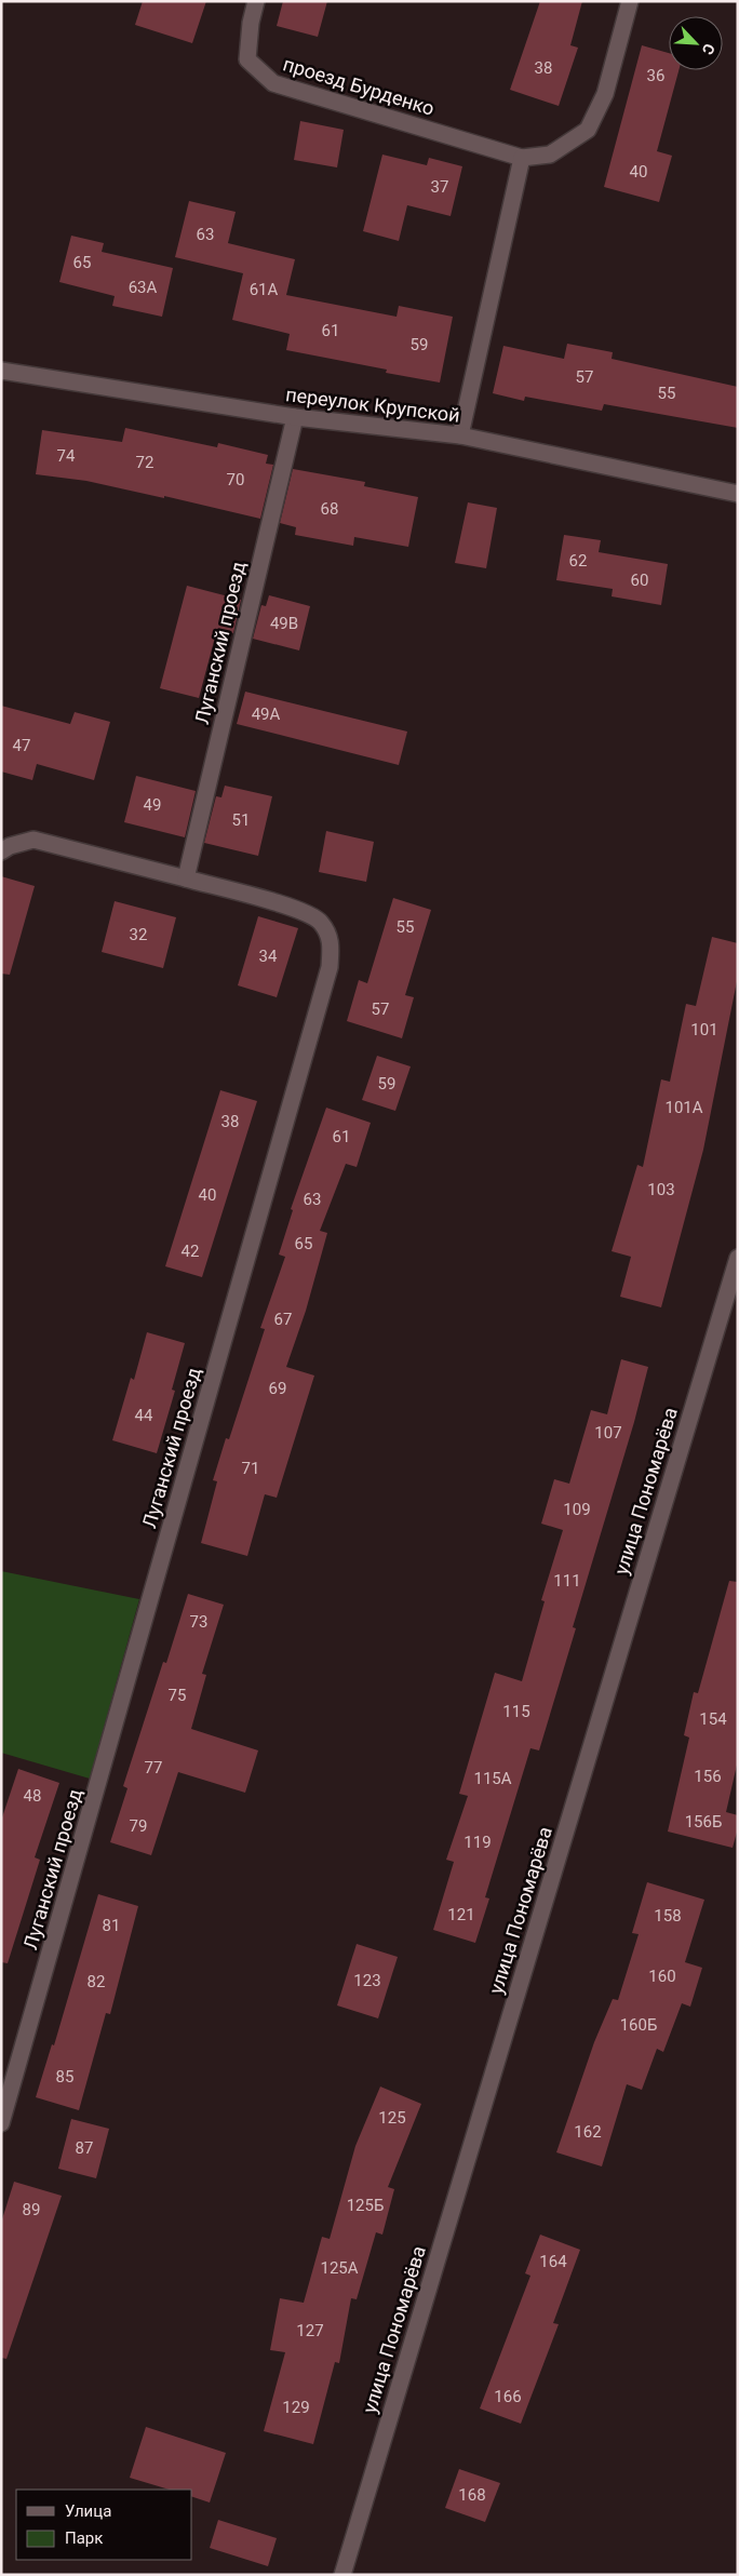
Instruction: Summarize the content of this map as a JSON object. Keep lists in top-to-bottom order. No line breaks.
{"streets":{"street":["проезд Бурденко","переулок Крупской","Луганский проезд","улица Пономарёва"]},"crossings":[["переулок Крупской","Луганский проезд"]],"house_numbers":["38","36","40","37","63","65","63А","61А","61","59","57","55","74","72","70","68","62","60","49В","49А","47","49","51","55","32","34","57","101","59","101А","38","61","103","40","63","65","42","67","69","44","107","71","109","111","73","75","115","154","77","156","115А","48","156Б","79","119","121","158","81","160","123","82","160Б","85","125","162","87","125Б","89","164","125А","127","166","129","168"],"legend":["Улица","Парк"],"north":"bottom right"}
